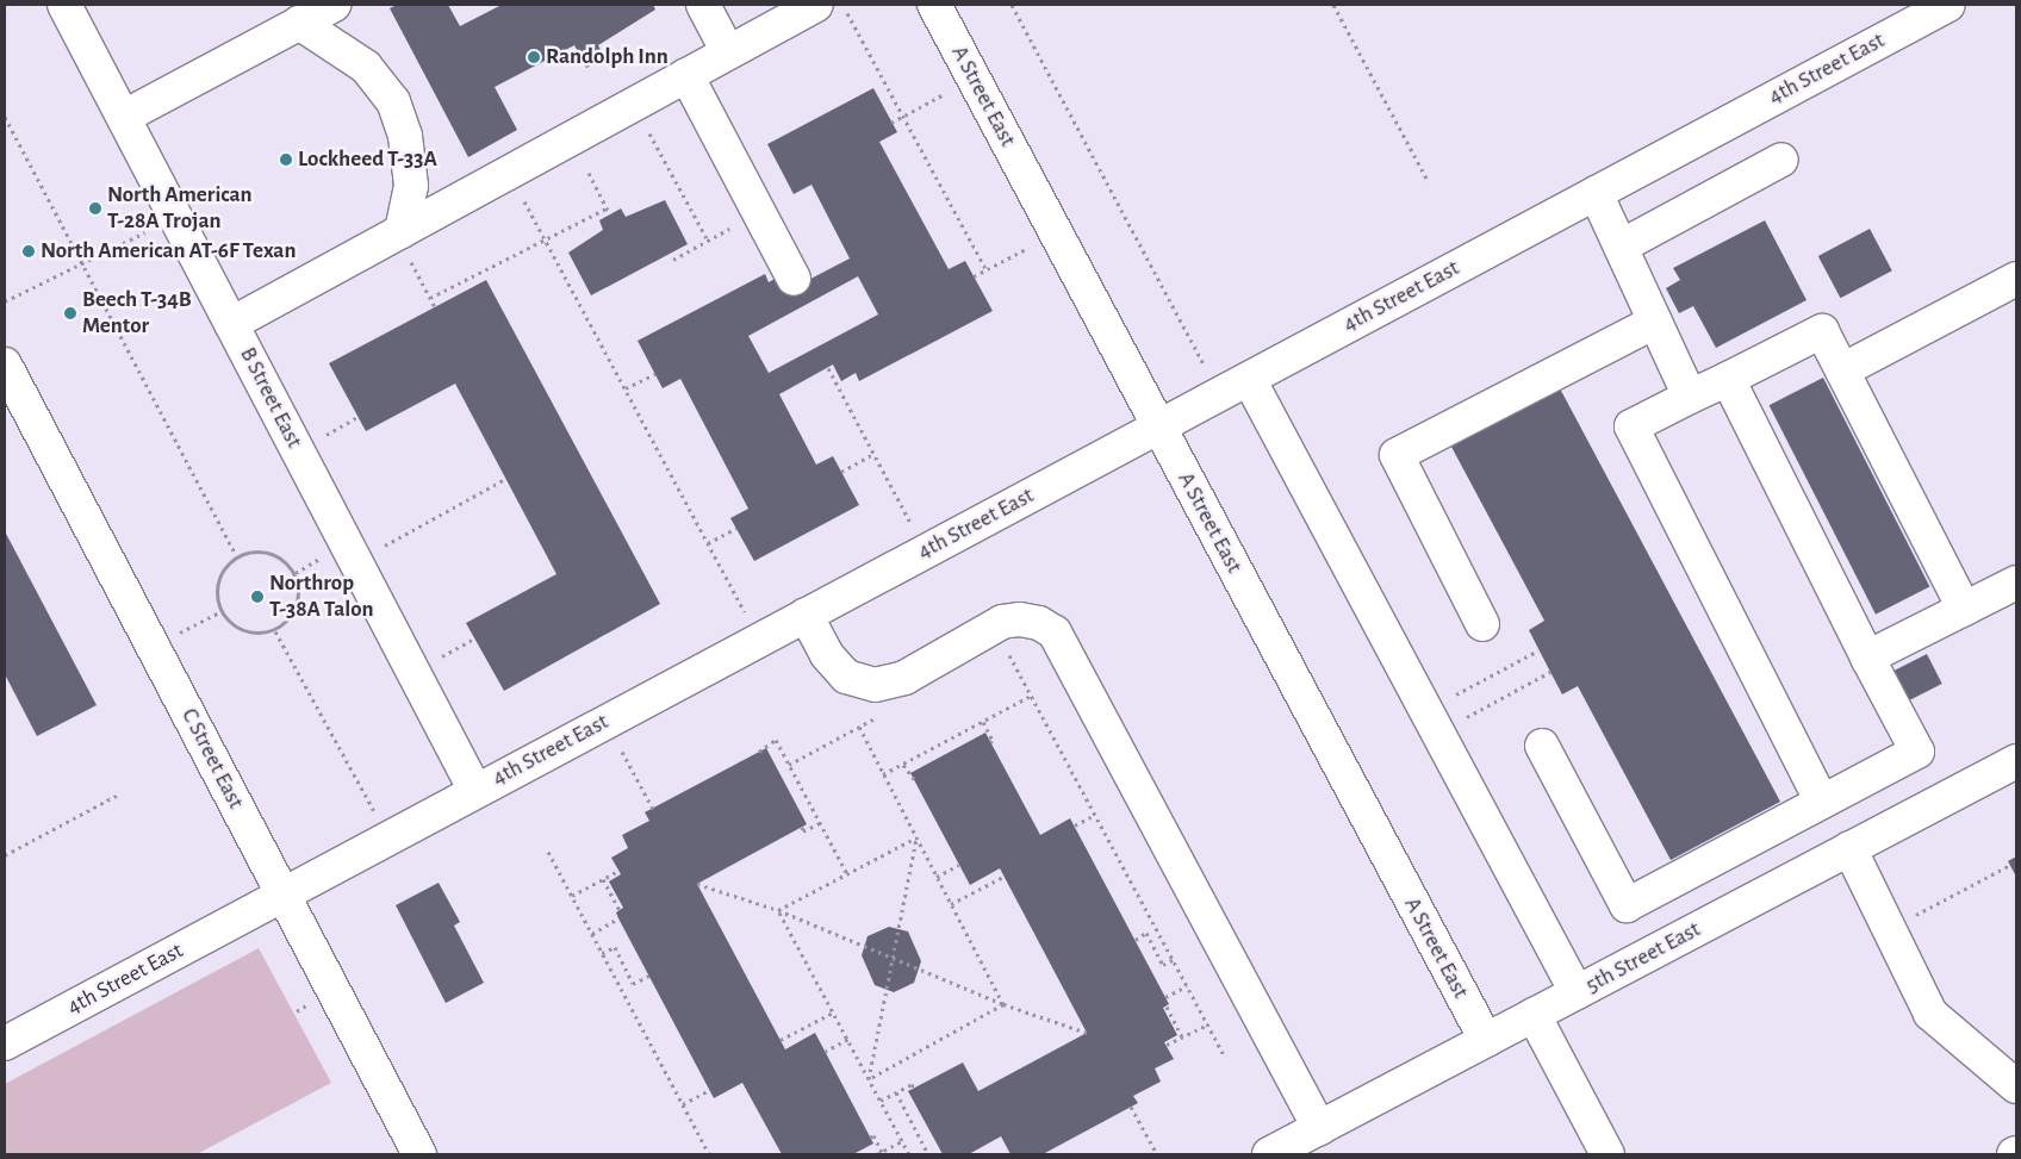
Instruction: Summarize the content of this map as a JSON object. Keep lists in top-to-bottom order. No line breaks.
{"streets":{"street":["4th Street East","A Street East","B Street East","C Street East","5th Street East"]},"crossings":[["4th Street East","A Street East"],["4th Street East","B Street East"],["4th Street East","C Street East"],["A Street East","5th Street East"]],"places":["Randolph Inn","Lockheed T-33A","North American T-28A Trojan","North American AT-6F Texan","Beech T-34B Mentor","Northrop T-38A Talon"]}
